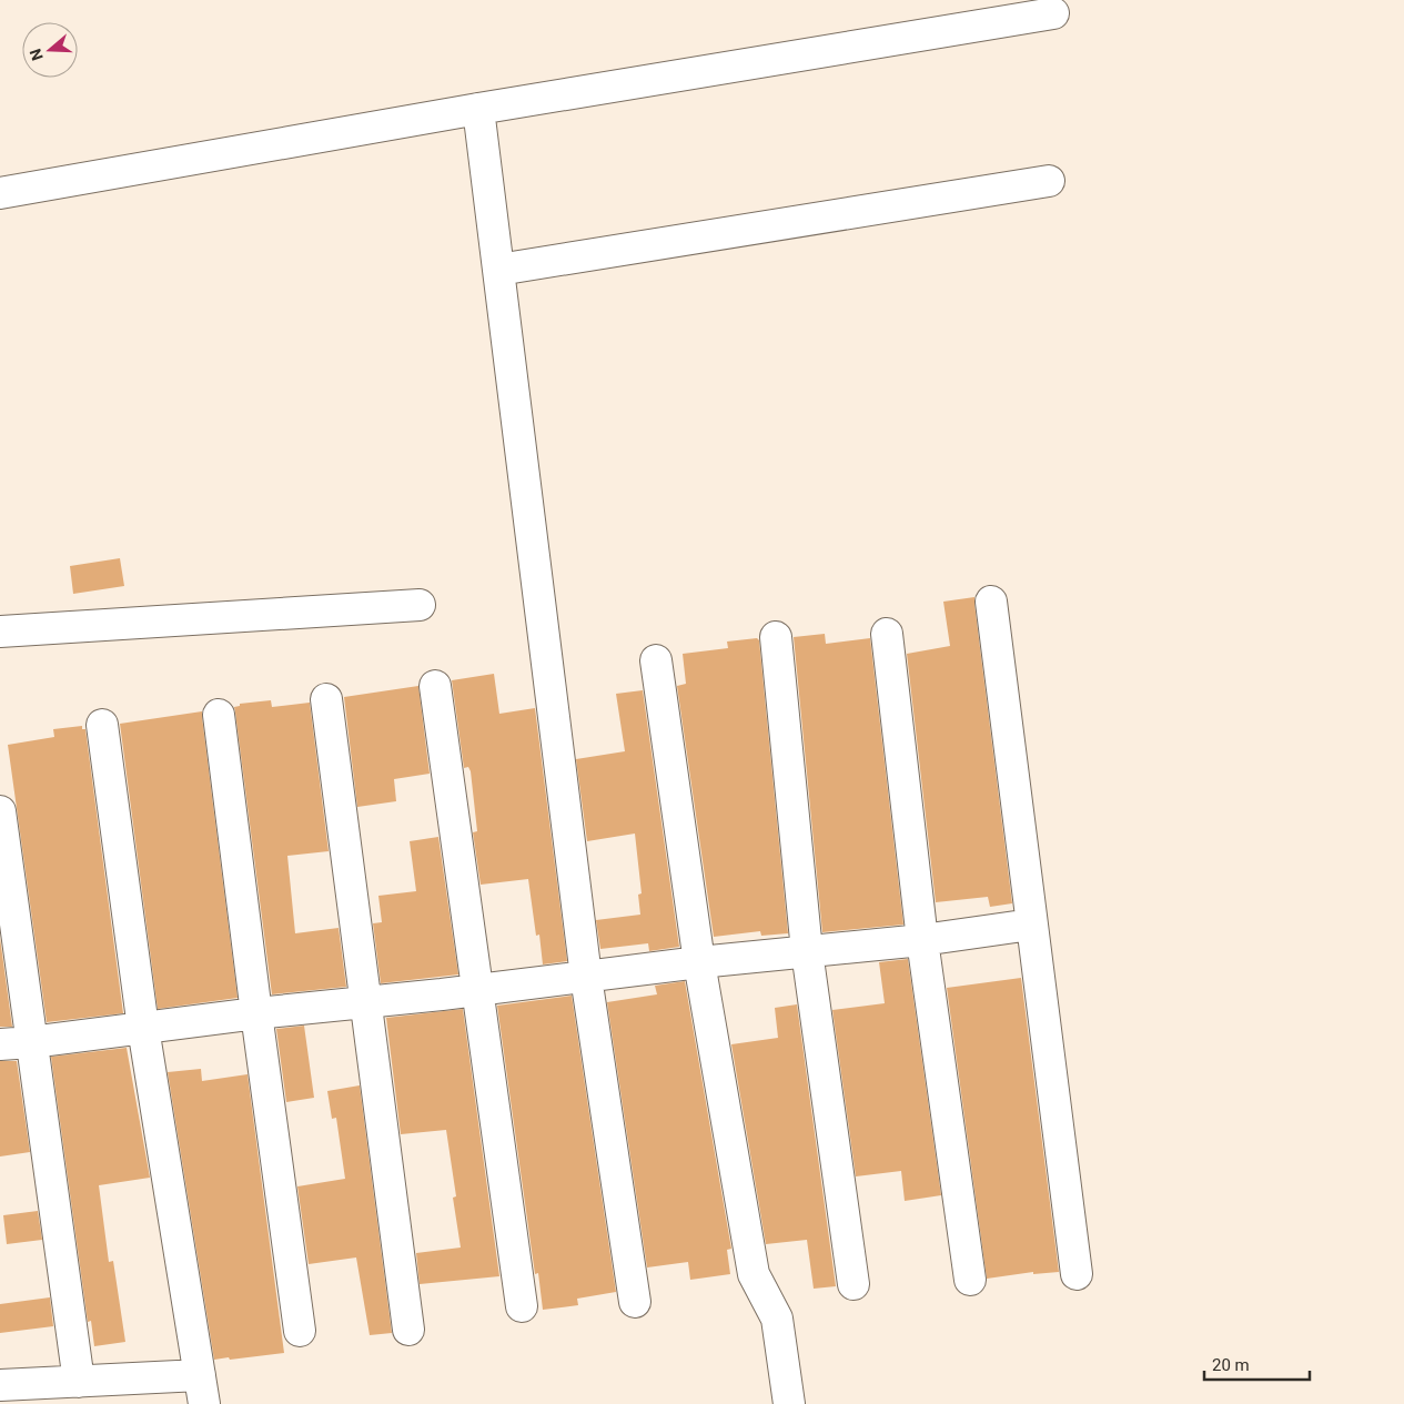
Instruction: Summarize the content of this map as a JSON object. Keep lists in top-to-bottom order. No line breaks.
{"scale_bar":"20 m","north":"left"}
